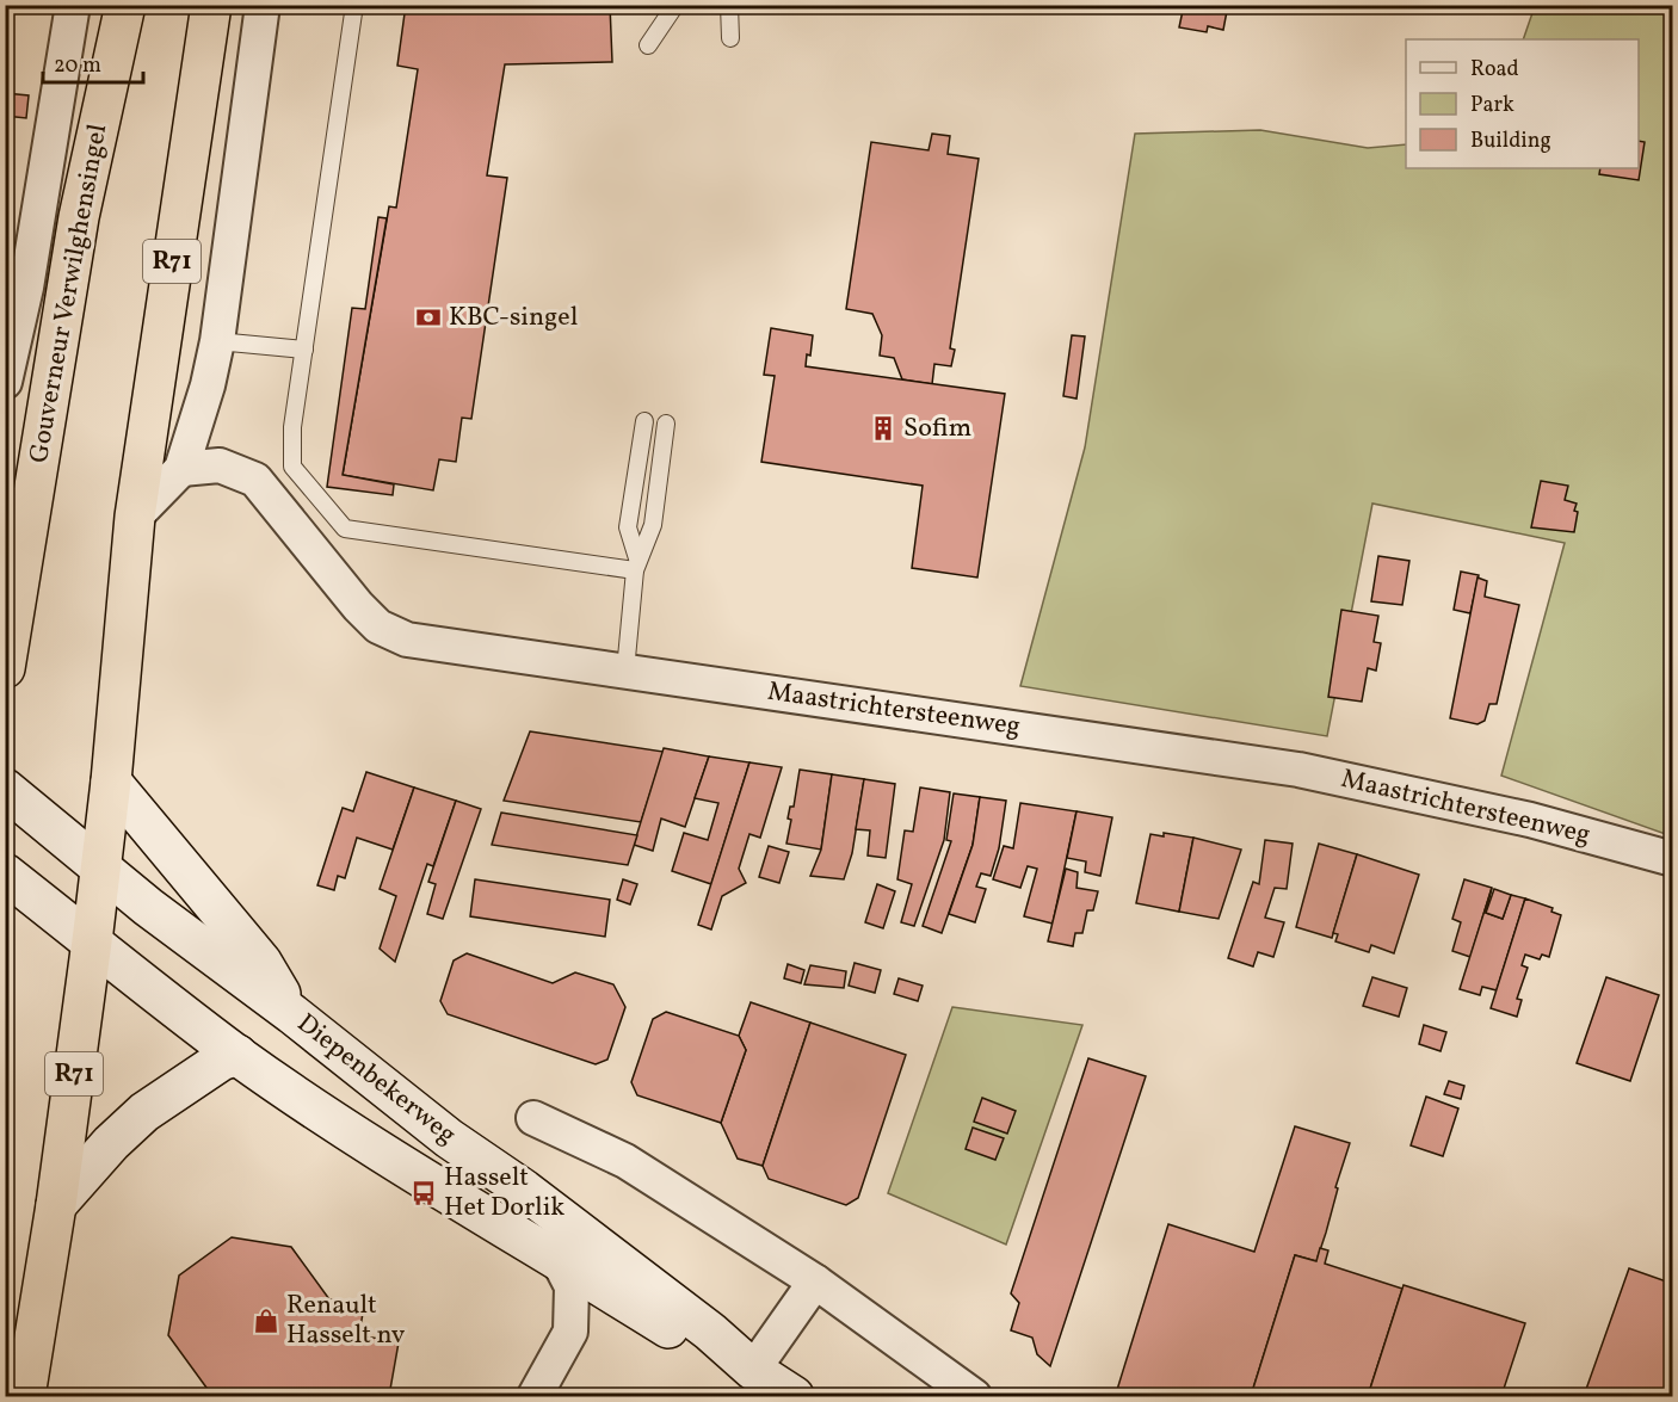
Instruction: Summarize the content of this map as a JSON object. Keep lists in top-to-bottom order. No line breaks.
{"streets":{"highway":["R71","Gouverneur Verwilghensingel"],"main road":["Diepenbekerweg"],"street":["Maastrichtersteenweg"]},"crossings":[["R71","Diepenbekerweg"]],"places":{"bank":["KBC-singel"],"building":["Sofim"],"bus stop":["Hasselt Het Dorlik"],"shop":["Renault Hasselt nv"]},"legend":["Road","Park","Building"],"scale_bar":"20 m"}
